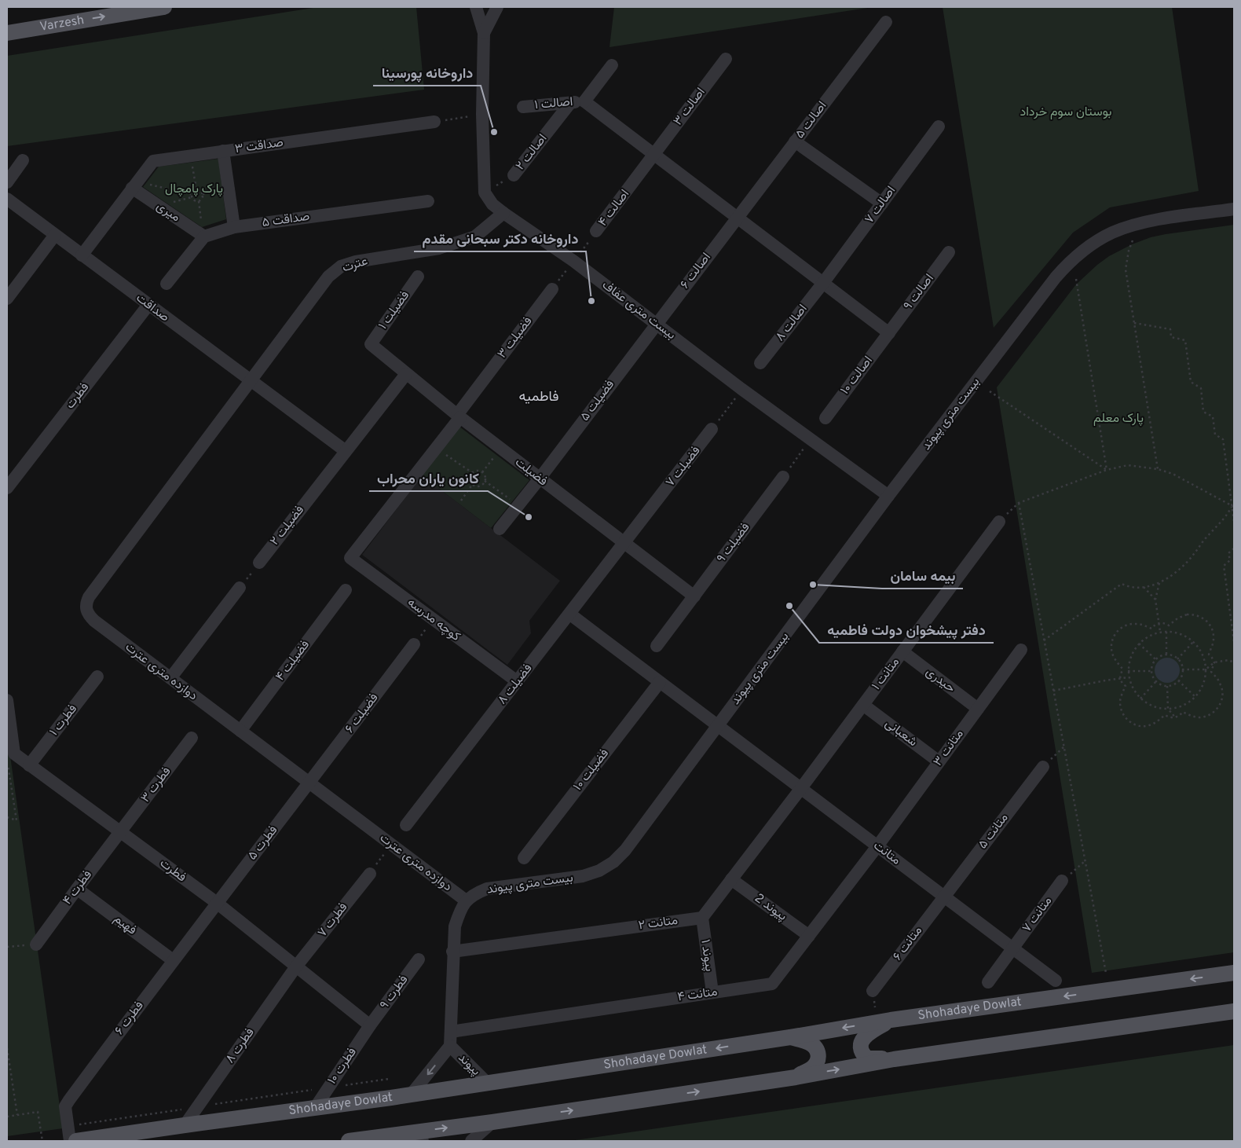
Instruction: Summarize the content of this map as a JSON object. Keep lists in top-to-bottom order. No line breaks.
{"streets":{"main road":["Varzesh","Shohadaye Dowlat"],"street":["اصالت ۱","اصالت ۳","اصالت ۵","صداقت ۳","اصالت ۲","اصالت ۷","اصالت ۴","میری","صداقت ۵","عترت","اصالت ۶","اصالت ۹","صداقت","فضیلت ۱","بیست متری عفاف","اصالت ۸","فضیلت ۳","اصالت ۱۰","فطرت","فضیلت ۵","بیست متری پیوند","فضیلت ۷","فضیلت","فضیلت ۲","فضیلت ۹","کوچه مدرسه","فضیلت ۴","دوازده متری عترت","متانت ۱","حیدری","فضیلت ۸","فضیلت ۶","فطرت ۱","شعبانی","متانت ۳","فضیلت ۱۰","فطرت ۳","متانت ۵","فطرت ۵","متانت","فطرت ۴","پیوند 2","متانت ۷","فطرت ۷","متانت ۲","فهیم","متانت ۶","پیوند ۱","فطرت ۹","متانت ۴","فطرت ۶","فطرت ۸","پیوند","فطرت ۱۰"]},"crossings":[["اصالت ۱","اصالت ۲"],["اصالت ۳","اصالت ۴"],["اصالت ۵","اصالت ۶"],["صداقت ۳","میری"],["صداقت ۳","صداقت"],["اصالت ۲","بیست متری عفاف"],["اصالت ۷","اصالت ۸"],["اصالت ۴","بیست متری عفاف"],["میری","صداقت ۵"],["عترت","صداقت"],["عترت","بیست متری عفاف"],["عترت","دوازده متری عترت"],["اصالت ۶","بیست متری عفاف"],["اصالت ۶","فضیلت ۵"],["اصالت ۹","اصالت ۱۰"],["صداقت","فطرت"],["صداقت","دوازده متری عترت"],["فضیلت ۱","فضیلت"],["بیست متری عفاف","فضیلت ۵"],["بیست متری عفاف","بیست متری پیوند"],["فضیلت ۳","فضیلت"],["فضیلت ۳","کوچه مدرسه"],["فطرت","فطرت ۱"],["فطرت","فطرت ۳"],["فطرت","فطرت ۵"],["فطرت","فطرت ۴"],["فطرت","فطرت ۷"],["فطرت","فطرت ۹"],["فطرت","فطرت ۶"],["فطرت","فطرت ۸"],["فطرت","فطرت ۱۰"],["فضیلت ۵","فضیلت"],["بیست متری پیوند","دوازده متری عترت"],["بیست متری پیوند","متانت"],["فضیلت ۷","فضیلت"],["فضیلت ۷","فضیلت ۸"],["فضیلت","فضیلت ۲"],["فضیلت","فضیلت ۹"],["فضیلت","فضیلت ۸"],["کوچه مدرسه","فضیلت ۸"],["فضیلت ۴","دوازده متری عترت"],["دوازده متری عترت","فضیلت ۶"],["دوازده متری عترت","فطرت ۵"],["متانت ۱","حیدری"],["متانت ۱","شعبانی"],["متانت ۱","متانت"],["حیدری","متانت ۳"],["فضیلت ۶","فطرت ۵"],["شعبانی","متانت ۳"],["متانت ۳","متانت"],["متانت ۳","متانت ۴"],["فطرت ۳","فطرت ۴"],["متانت ۵","متانت"],["متانت ۵","متانت ۶"],["فطرت ۵","فطرت ۶"],["متانت","متانت ۷"],["متانت","متانت ۶"],["متانت","متانت ۴"],["فطرت ۴","فهیم"],["پیوند 2","متانت ۴"],["فطرت ۷","فطرت ۸"],["متانت ۲","پیوند ۱"],["فهیم","فطرت ۶"],["پیوند ۱","متانت ۴"],["فطرت ۹","فطرت ۱۰"],["Shohadaye Dowlat","فطرت ۸"],["Shohadaye Dowlat","پیوند"],["Shohadaye Dowlat","فطرت ۱۰"]],"one_way":["Varzesh"],"districts":["فاطمیه"],"parks":["بوستان سوم خرداد","پارک پامچال","پارک معلم"],"places":["داروخانه پورسینا","داروخانه دکتر سبحانی مقدم","کانون یاران محراب","بیمه سامان","دفتر پیشخوان دولت فاطمیه"]}
